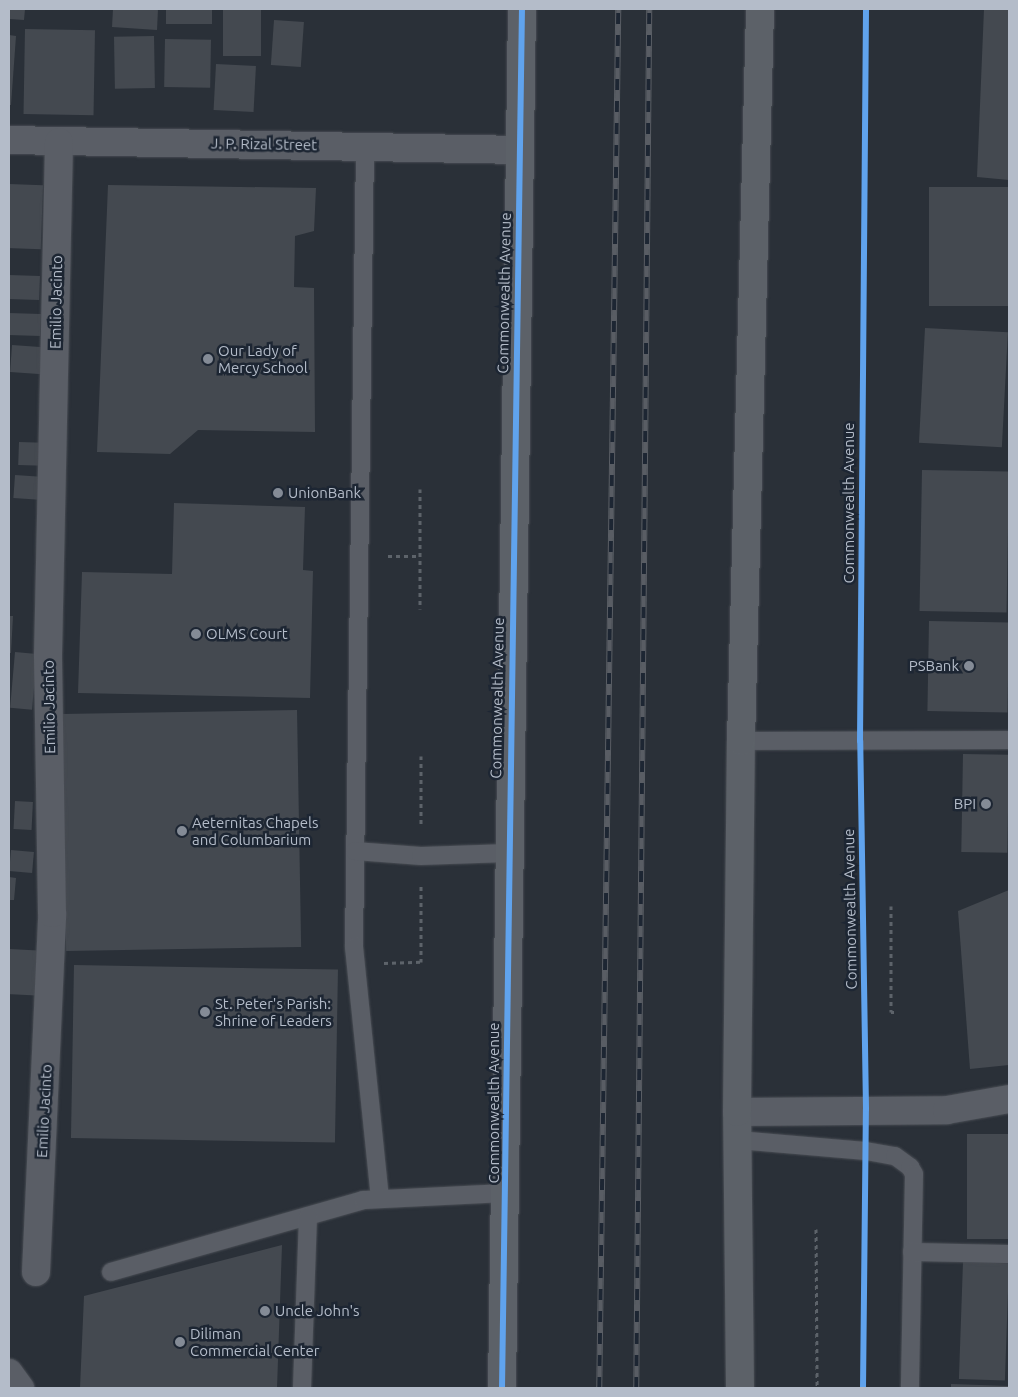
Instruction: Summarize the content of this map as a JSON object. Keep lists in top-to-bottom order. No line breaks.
{"streets":{"main road":["Commonwealth Avenue"],"street":["J. P. Rizal Street","Emilio Jacinto"]},"crossings":[["J. P. Rizal Street","Commonwealth Avenue"],["J. P. Rizal Street","Emilio Jacinto"]],"places":["Our Lady of Mercy School","UnionBank","OLMS Court","PSBank","BPI","Aeternitas Chapels and Columbarium","St. Peter's Parish: Shrine of Leaders","Uncle John's","Diliman Commercial Center"]}
